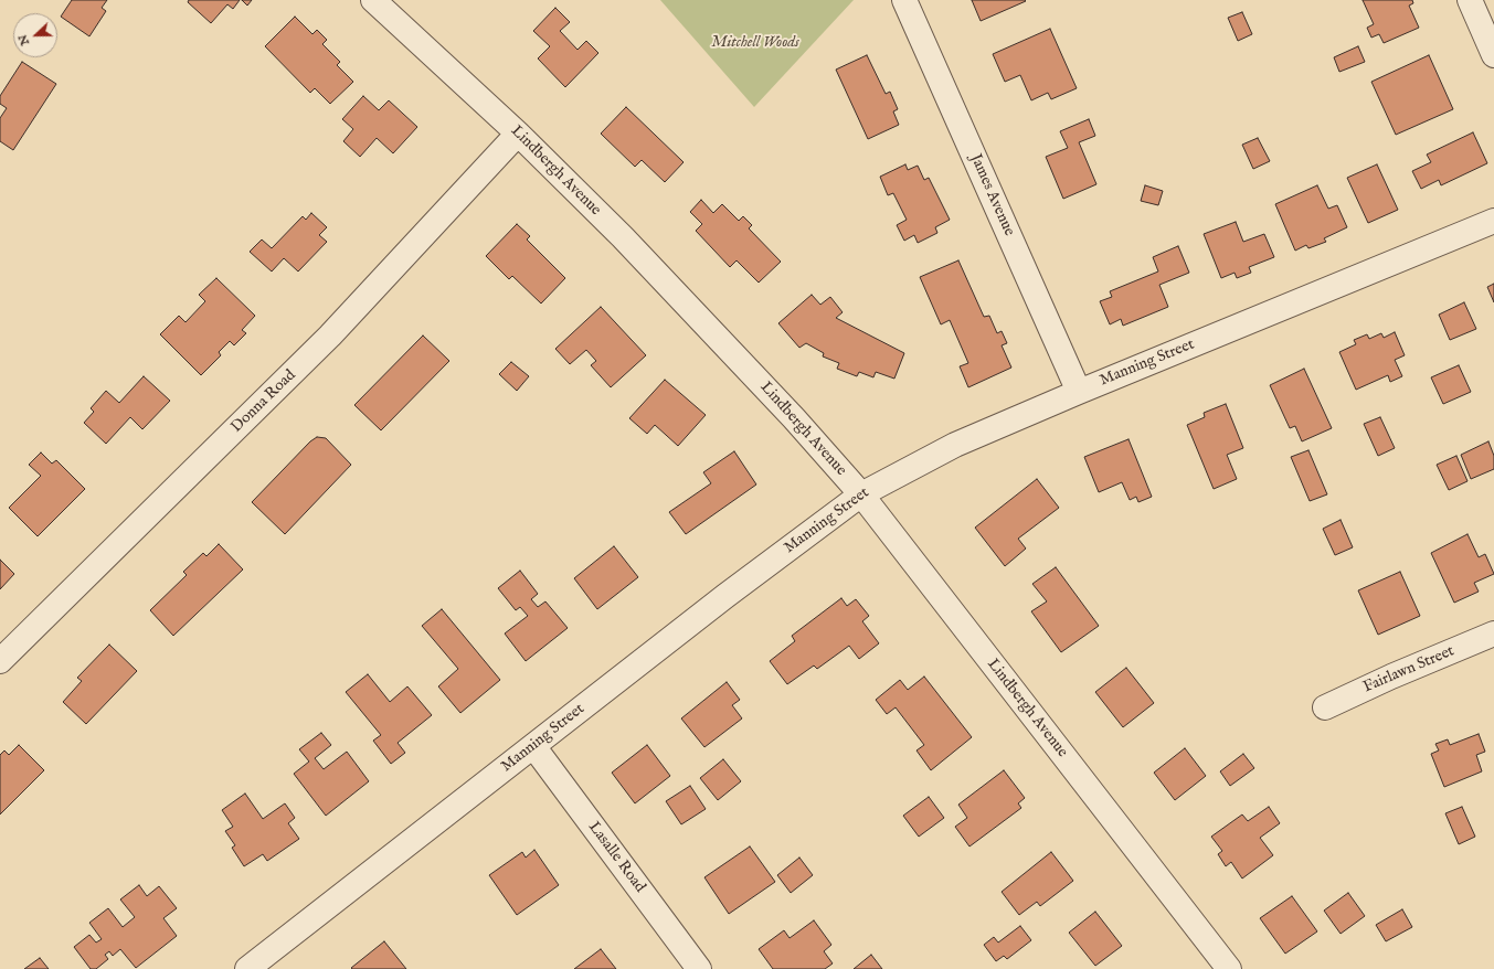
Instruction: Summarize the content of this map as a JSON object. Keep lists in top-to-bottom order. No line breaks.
{"streets":{"street":["Lindbergh Avenue","James Avenue","Manning Street","Donna Road","Fairlawn Street","Lasalle Road"]},"crossings":[["Lindbergh Avenue","Manning Street"],["Lindbergh Avenue","Donna Road"],["James Avenue","Manning Street"],["Manning Street","Lasalle Road"]],"parks":["Mitchell Woods"],"north":"left"}
